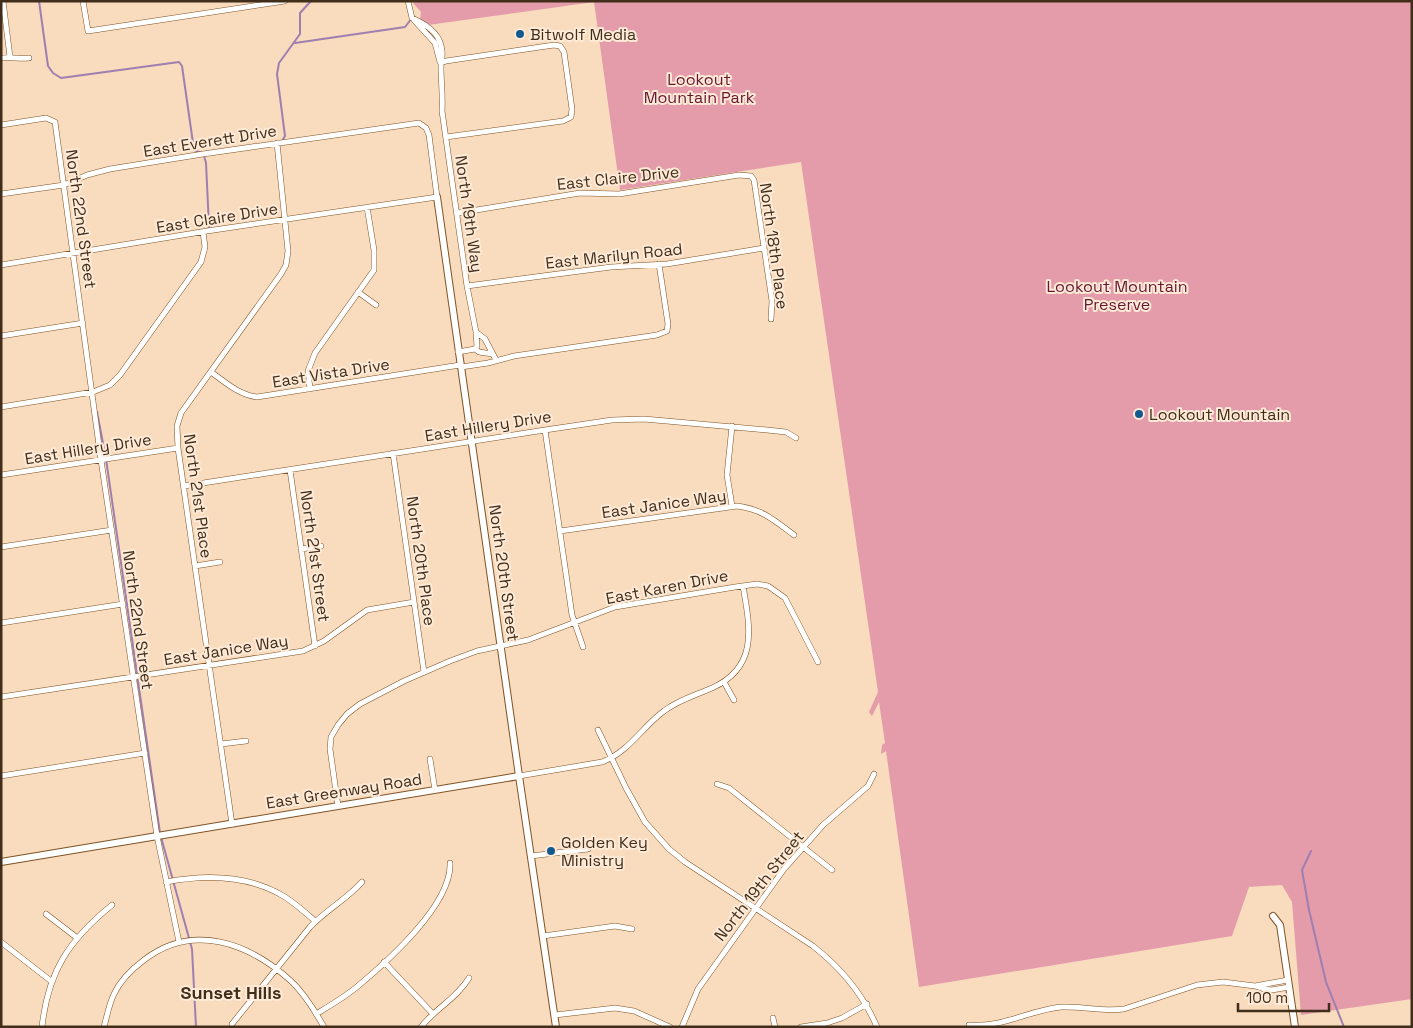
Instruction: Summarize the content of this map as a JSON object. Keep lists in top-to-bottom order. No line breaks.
{"streets":{"street":["East Everett Drive","East Claire Drive","North 19th Way","North 22nd Street","North 18th Place","East Marilyn Road","East Vista Drive","East Hillery Drive","North 21st Place","East Janice Way","North 21st Street","North 20th Place","North 20th Street","East Karen Drive","East Greenway Road","North 19th Street"]},"crossings":[["East Everett Drive","North 22nd Street"],["East Everett Drive","North 21st Place"],["East Everett Drive","North 20th Street"],["East Claire Drive","North 19th Way"],["East Claire Drive","North 22nd Street"],["East Claire Drive","North 18th Place"],["East Claire Drive","North 21st Place"],["East Claire Drive","North 20th Street"],["North 19th Way","East Marilyn Road"],["North 19th Way","East Vista Drive"],["North 22nd Street","East Hillery Drive"],["North 22nd Street","East Janice Way"],["North 22nd Street","East Greenway Road"],["North 18th Place","East Marilyn Road"],["East Marilyn Road","East Vista Drive"],["East Vista Drive","North 21st Place"],["East Vista Drive","North 20th Street"],["East Hillery Drive","North 21st Place"],["East Hillery Drive","North 21st Street"],["East Hillery Drive","North 20th Place"],["East Hillery Drive","North 20th Street"],["North 21st Place","East Janice Way"],["North 21st Place","East Greenway Road"],["East Janice Way","North 21st Street"],["East Janice Way","North 20th Place"],["North 20th Place","East Karen Drive"],["North 20th Street","East Karen Drive"],["North 20th Street","East Greenway Road"],["East Karen Drive","East Greenway Road"]],"districts":["Sunset Hills"],"parks":["Lookout Mountain Park","Lookout Mountain Preserve"],"places":["Bitwolf Media","Lookout Mountain","Golden Key Ministry"],"scale_bar":"100 m"}
